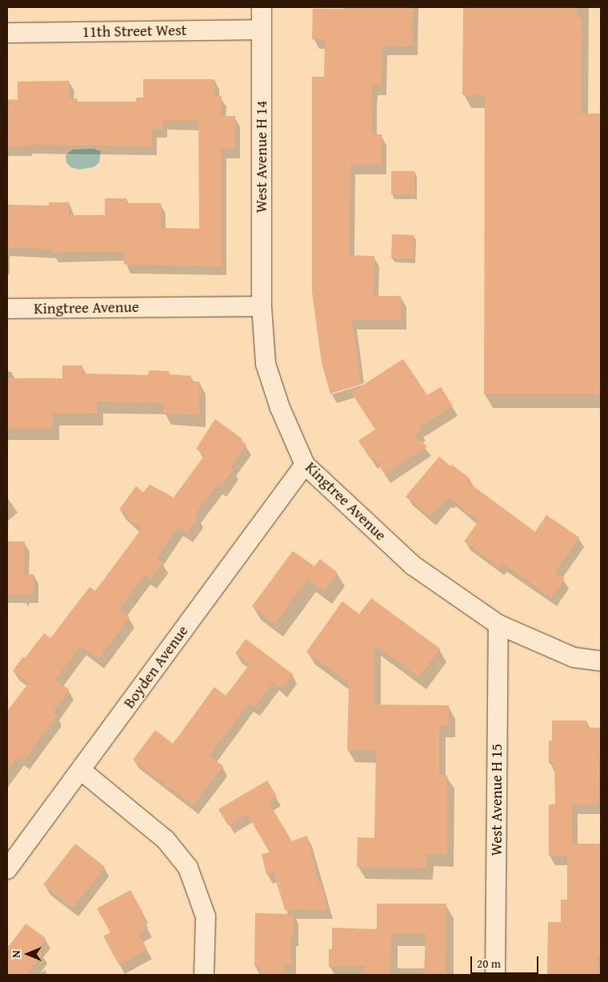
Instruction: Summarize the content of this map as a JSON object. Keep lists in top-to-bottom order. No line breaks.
{"streets":{"street":["11th Street West","West Avenue H 14","Kingtree Avenue","Boyden Avenue","West Avenue H 15"]},"crossings":[["11th Street West","West Avenue H 14"],["West Avenue H 14","Kingtree Avenue"],["Kingtree Avenue","Boyden Avenue"],["Kingtree Avenue","West Avenue H 15"]],"scale_bar":"20 m","north":"left"}
